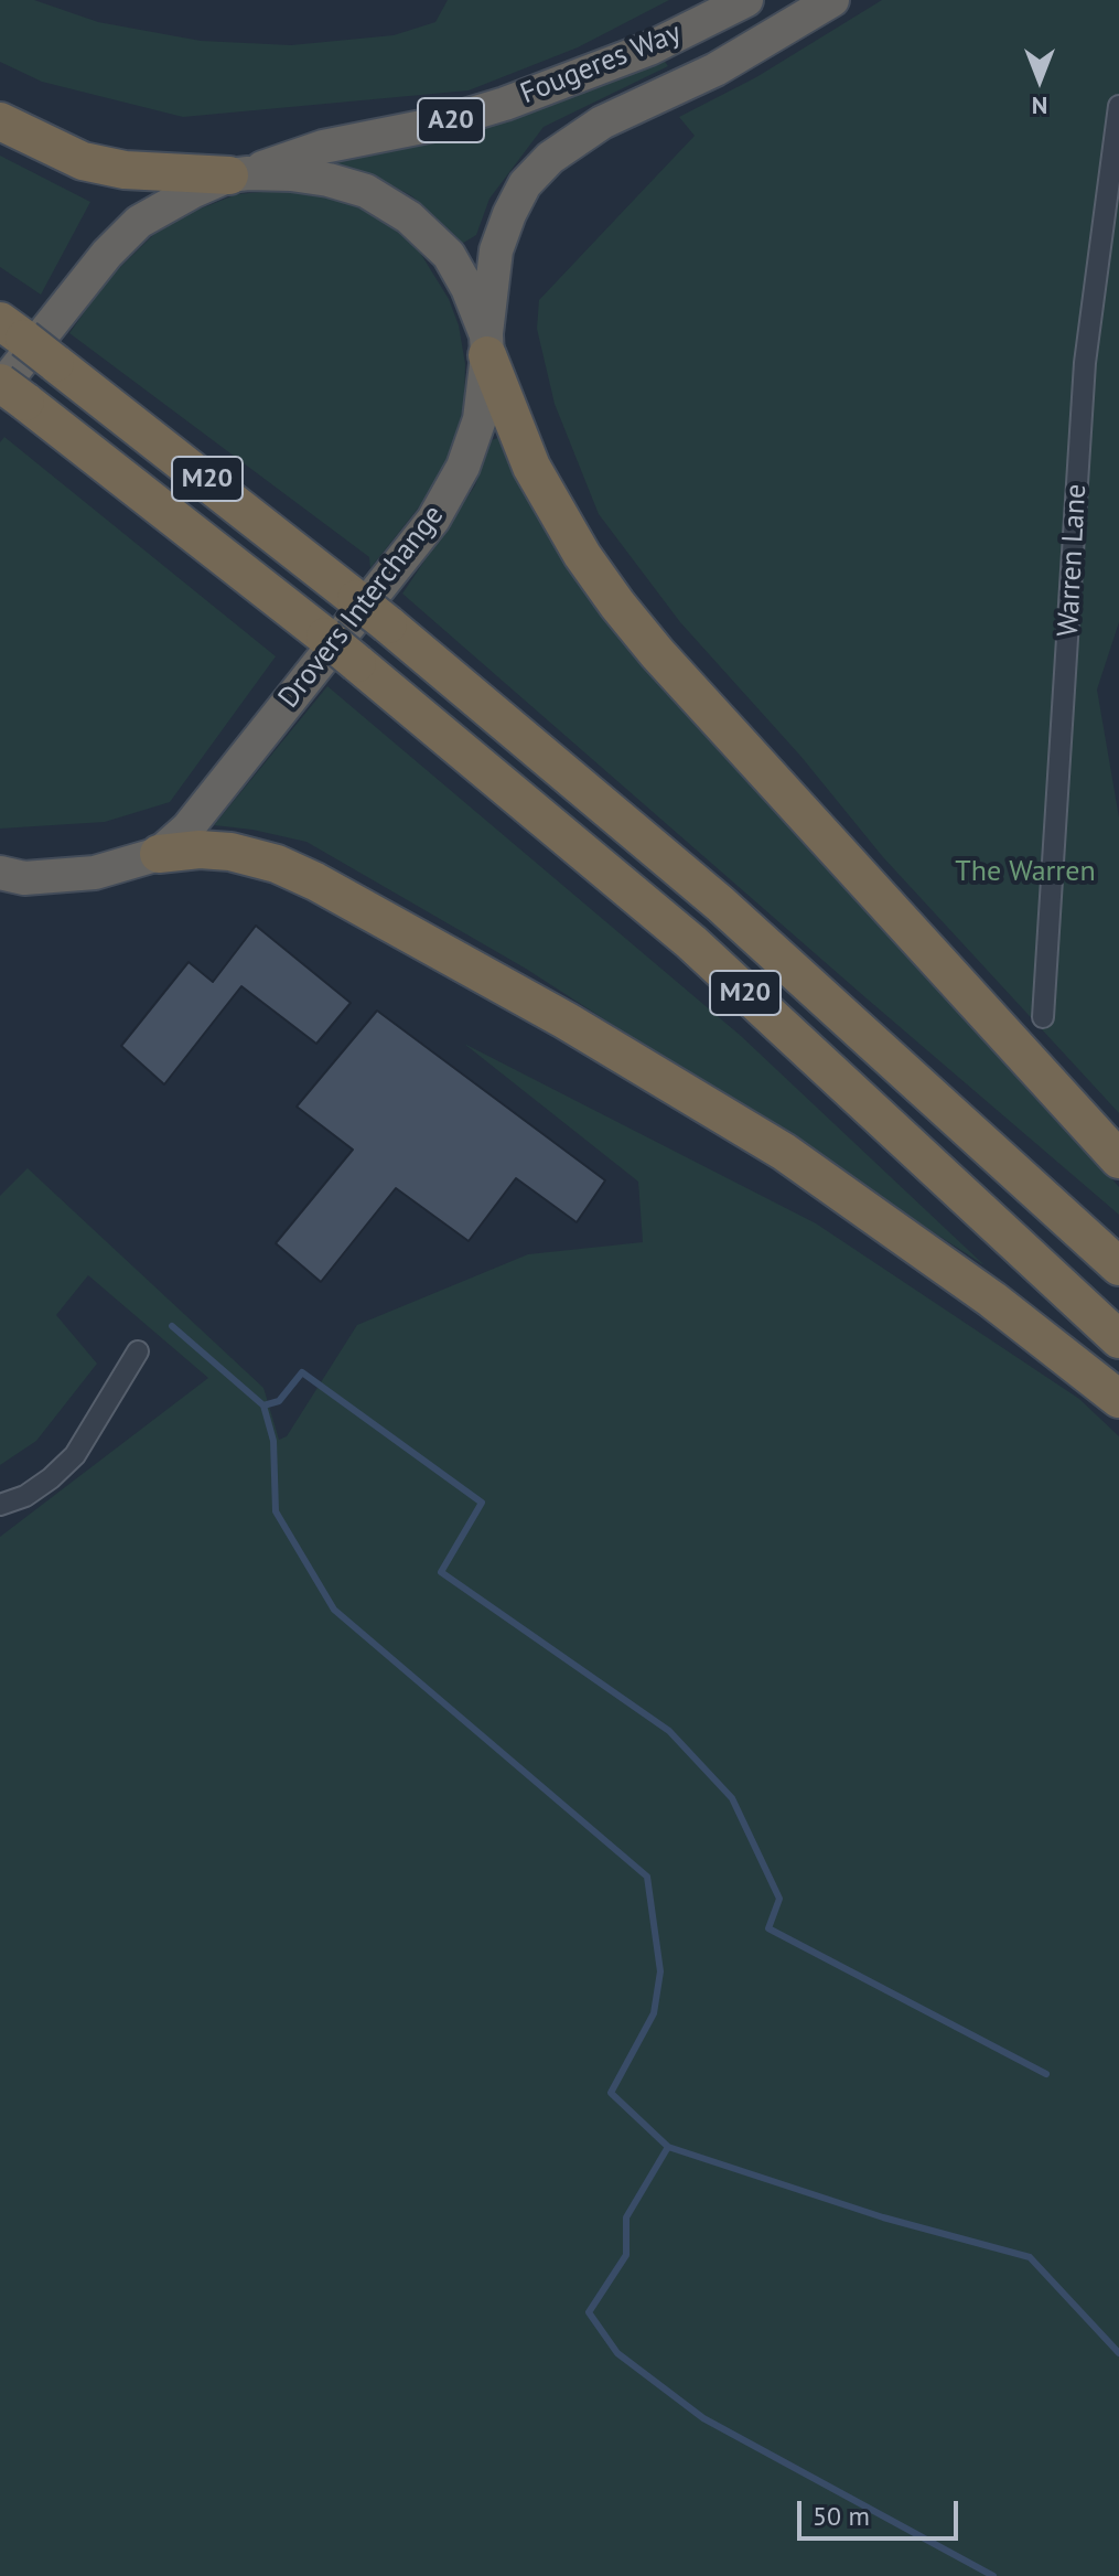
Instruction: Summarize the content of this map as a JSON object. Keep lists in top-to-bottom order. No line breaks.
{"streets":{"highway":["Fougeres Way","A20","M20","Drovers Interchange"],"street":["Warren Lane"]},"crossings":[["Fougeres Way","Drovers Interchange"],["M20","Drovers Interchange"]],"parks":["The Warren"],"scale_bar":"50 m","north":"bottom"}
